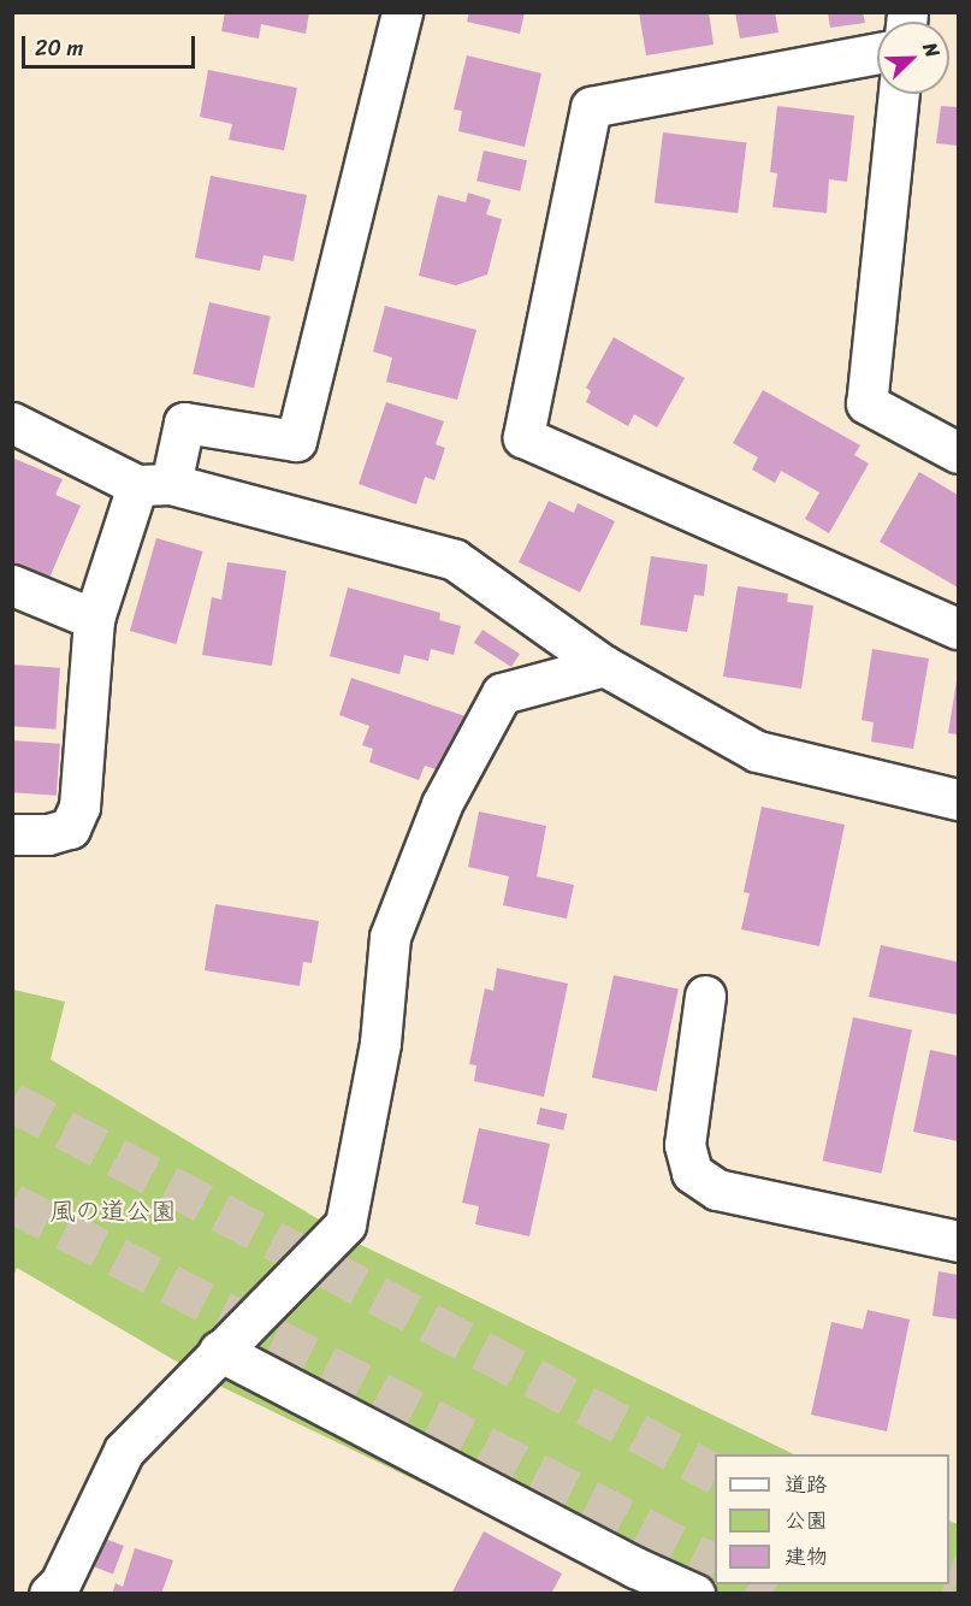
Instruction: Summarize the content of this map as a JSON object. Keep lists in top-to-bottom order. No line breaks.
{"parks":["風の道公園"],"legend":["道路","公園","建物"],"scale_bar":"20 m","north":"top right"}
